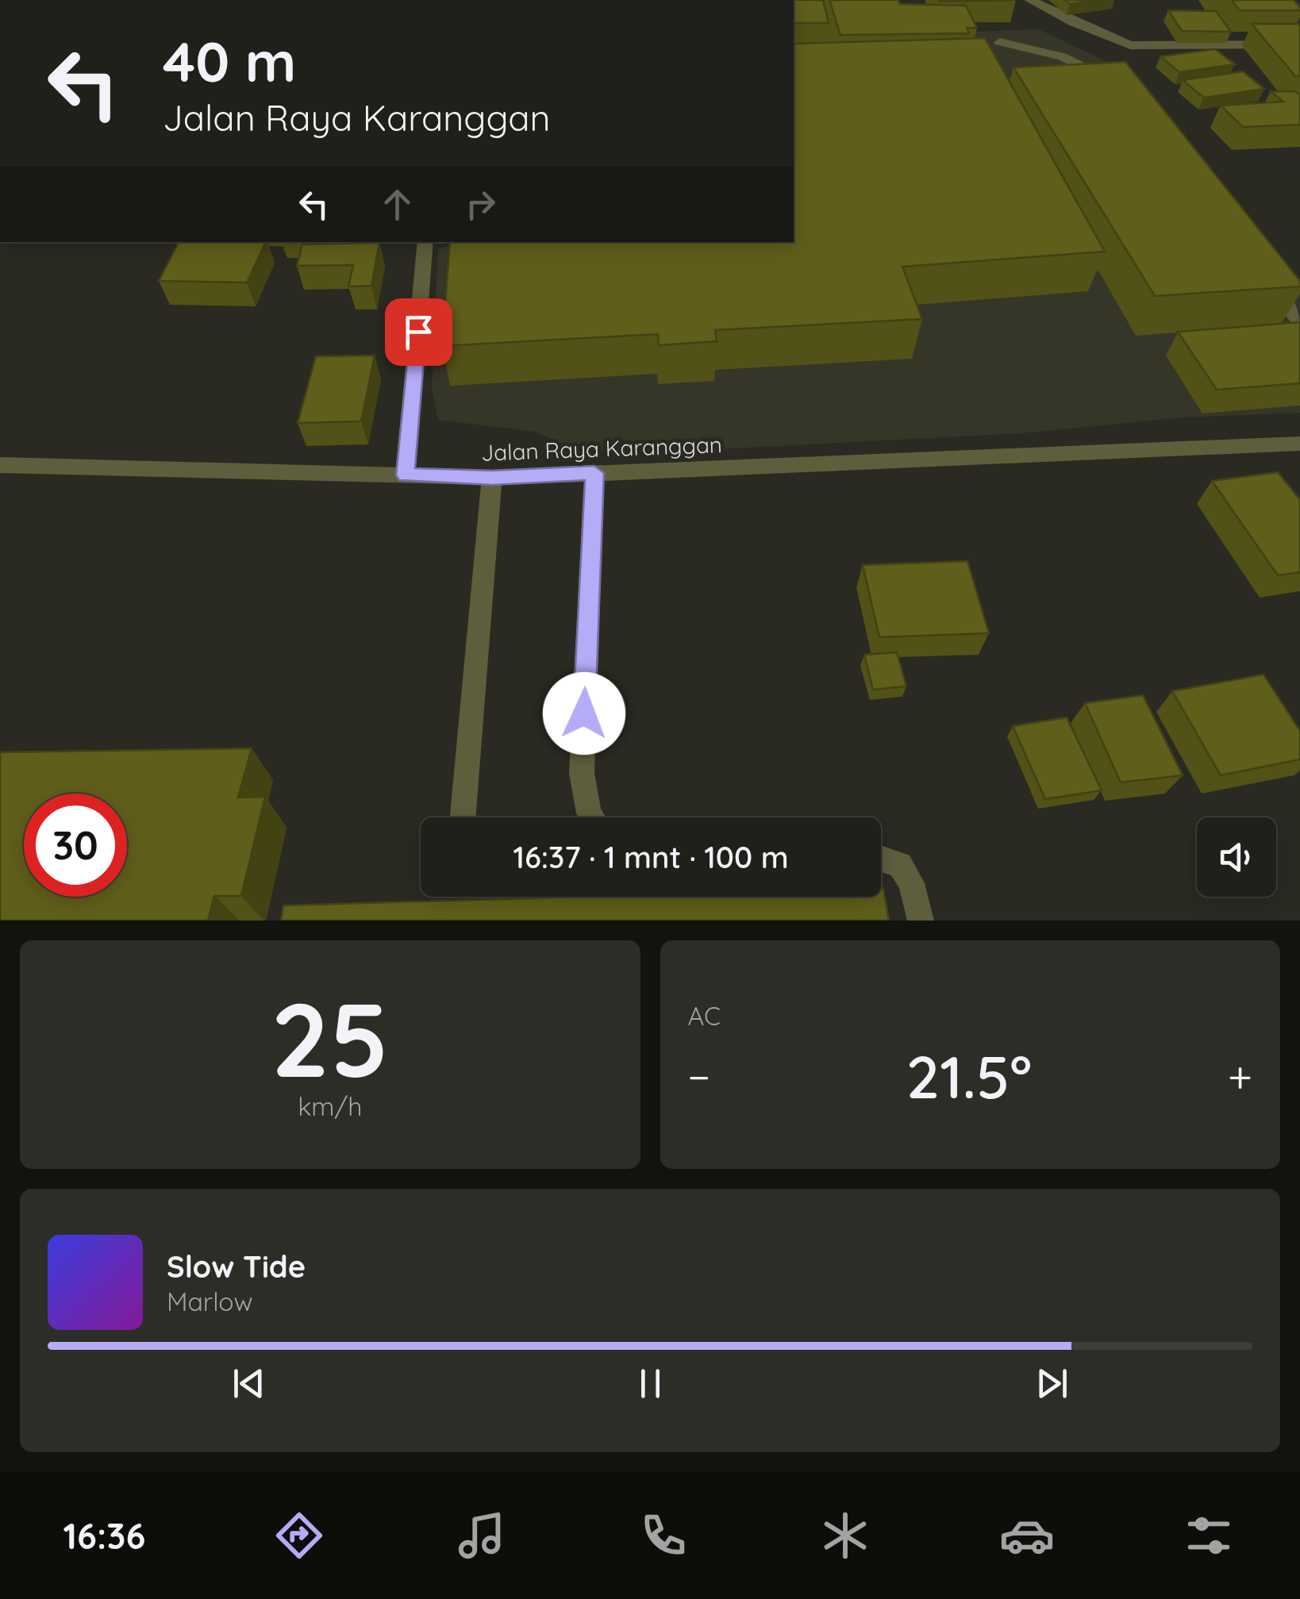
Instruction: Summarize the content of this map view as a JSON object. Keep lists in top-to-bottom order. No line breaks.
{"streets":{"street":["Jalan Raya Karanggan"]},"page":{"turn":["40 m","Jalan Raya Karanggan"],"limit":"30","trip":"16:37 · 1 mnt · 100 m","tile":[["25","km/h"],"AC"],"heat":["−","21.5°","+"],"song":["Slow Tide","Marlow"],"tabs":"16:36"}}
